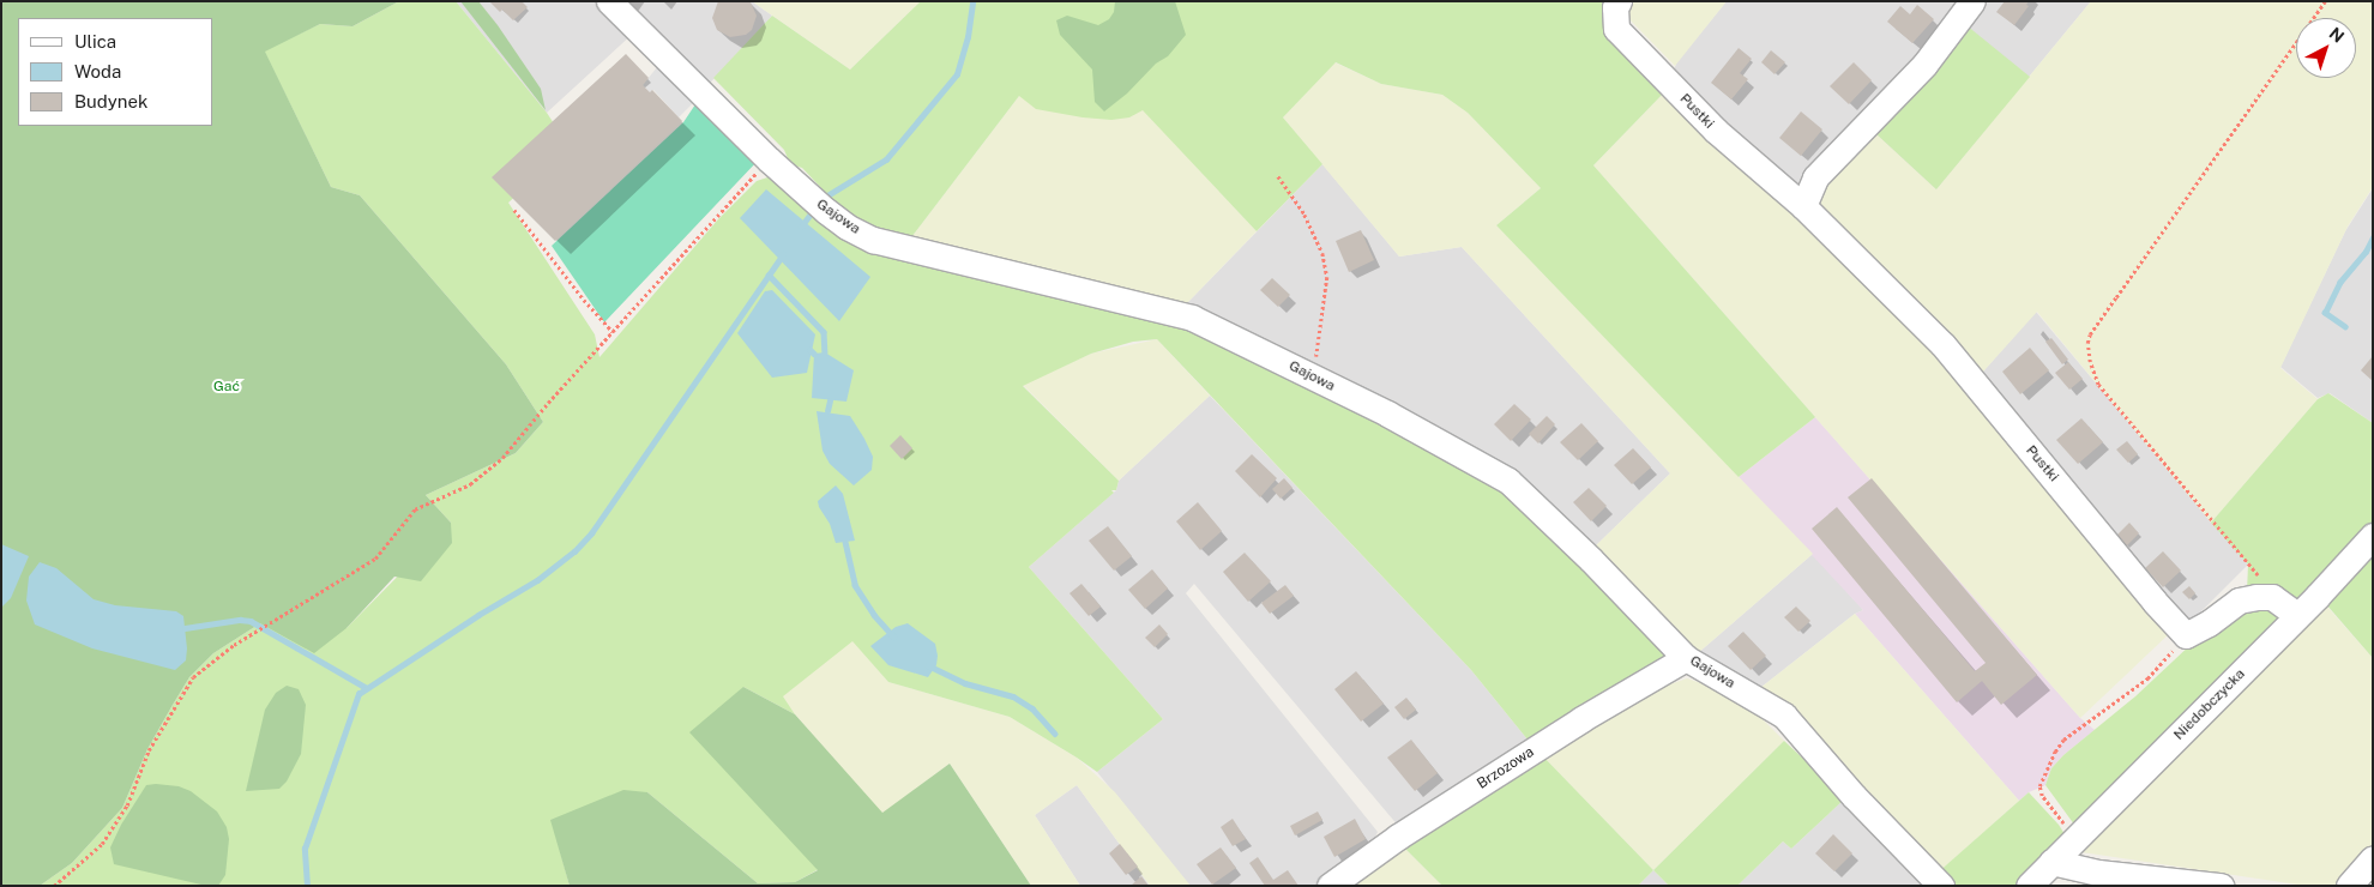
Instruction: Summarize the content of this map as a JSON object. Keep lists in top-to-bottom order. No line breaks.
{"streets":{"street":["Pustki","Gajowa","Niedobczycka","Brzozowa"]},"crossings":[["Gajowa","Brzozowa"]],"parks":["Gać"],"legend":["Ulica","Woda","Budynek"],"north":"top right"}
